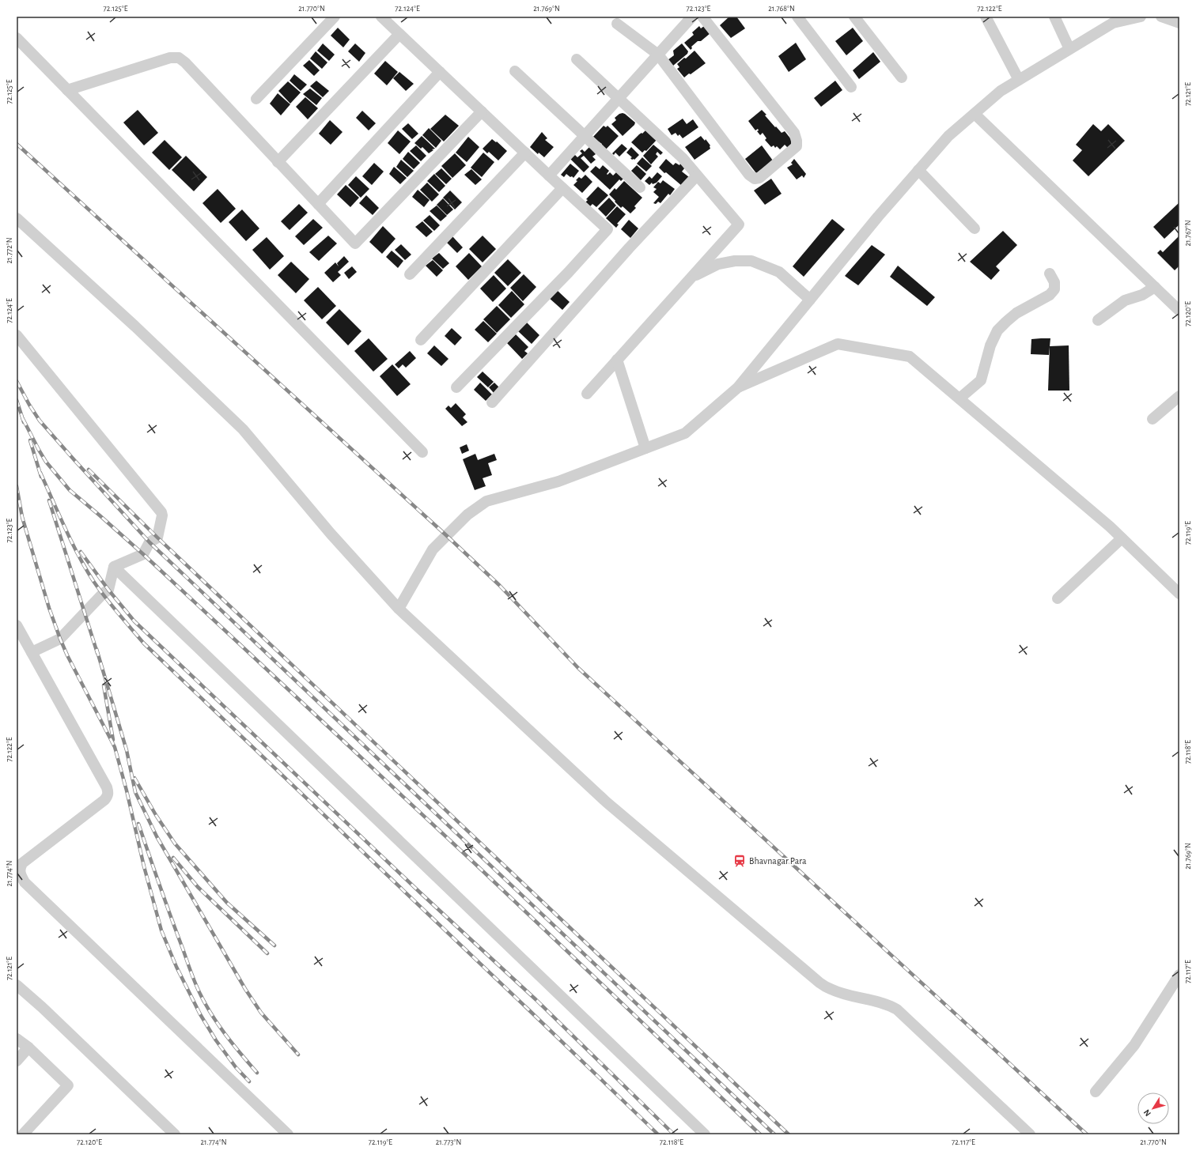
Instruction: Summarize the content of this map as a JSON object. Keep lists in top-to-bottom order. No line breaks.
{"places":{"station":["Bhavnagar Para"]},"north":"bottom left","coordinates":["72.125°E","21.770°N","72.124°E","21.769°N","72.123°E","21.768°N","72.122°E","72.121°E","21.767°N","21.772°N","72.120°E","72.119°E","72.118°E","21.774°N","72.117°E","21.773°N"]}
